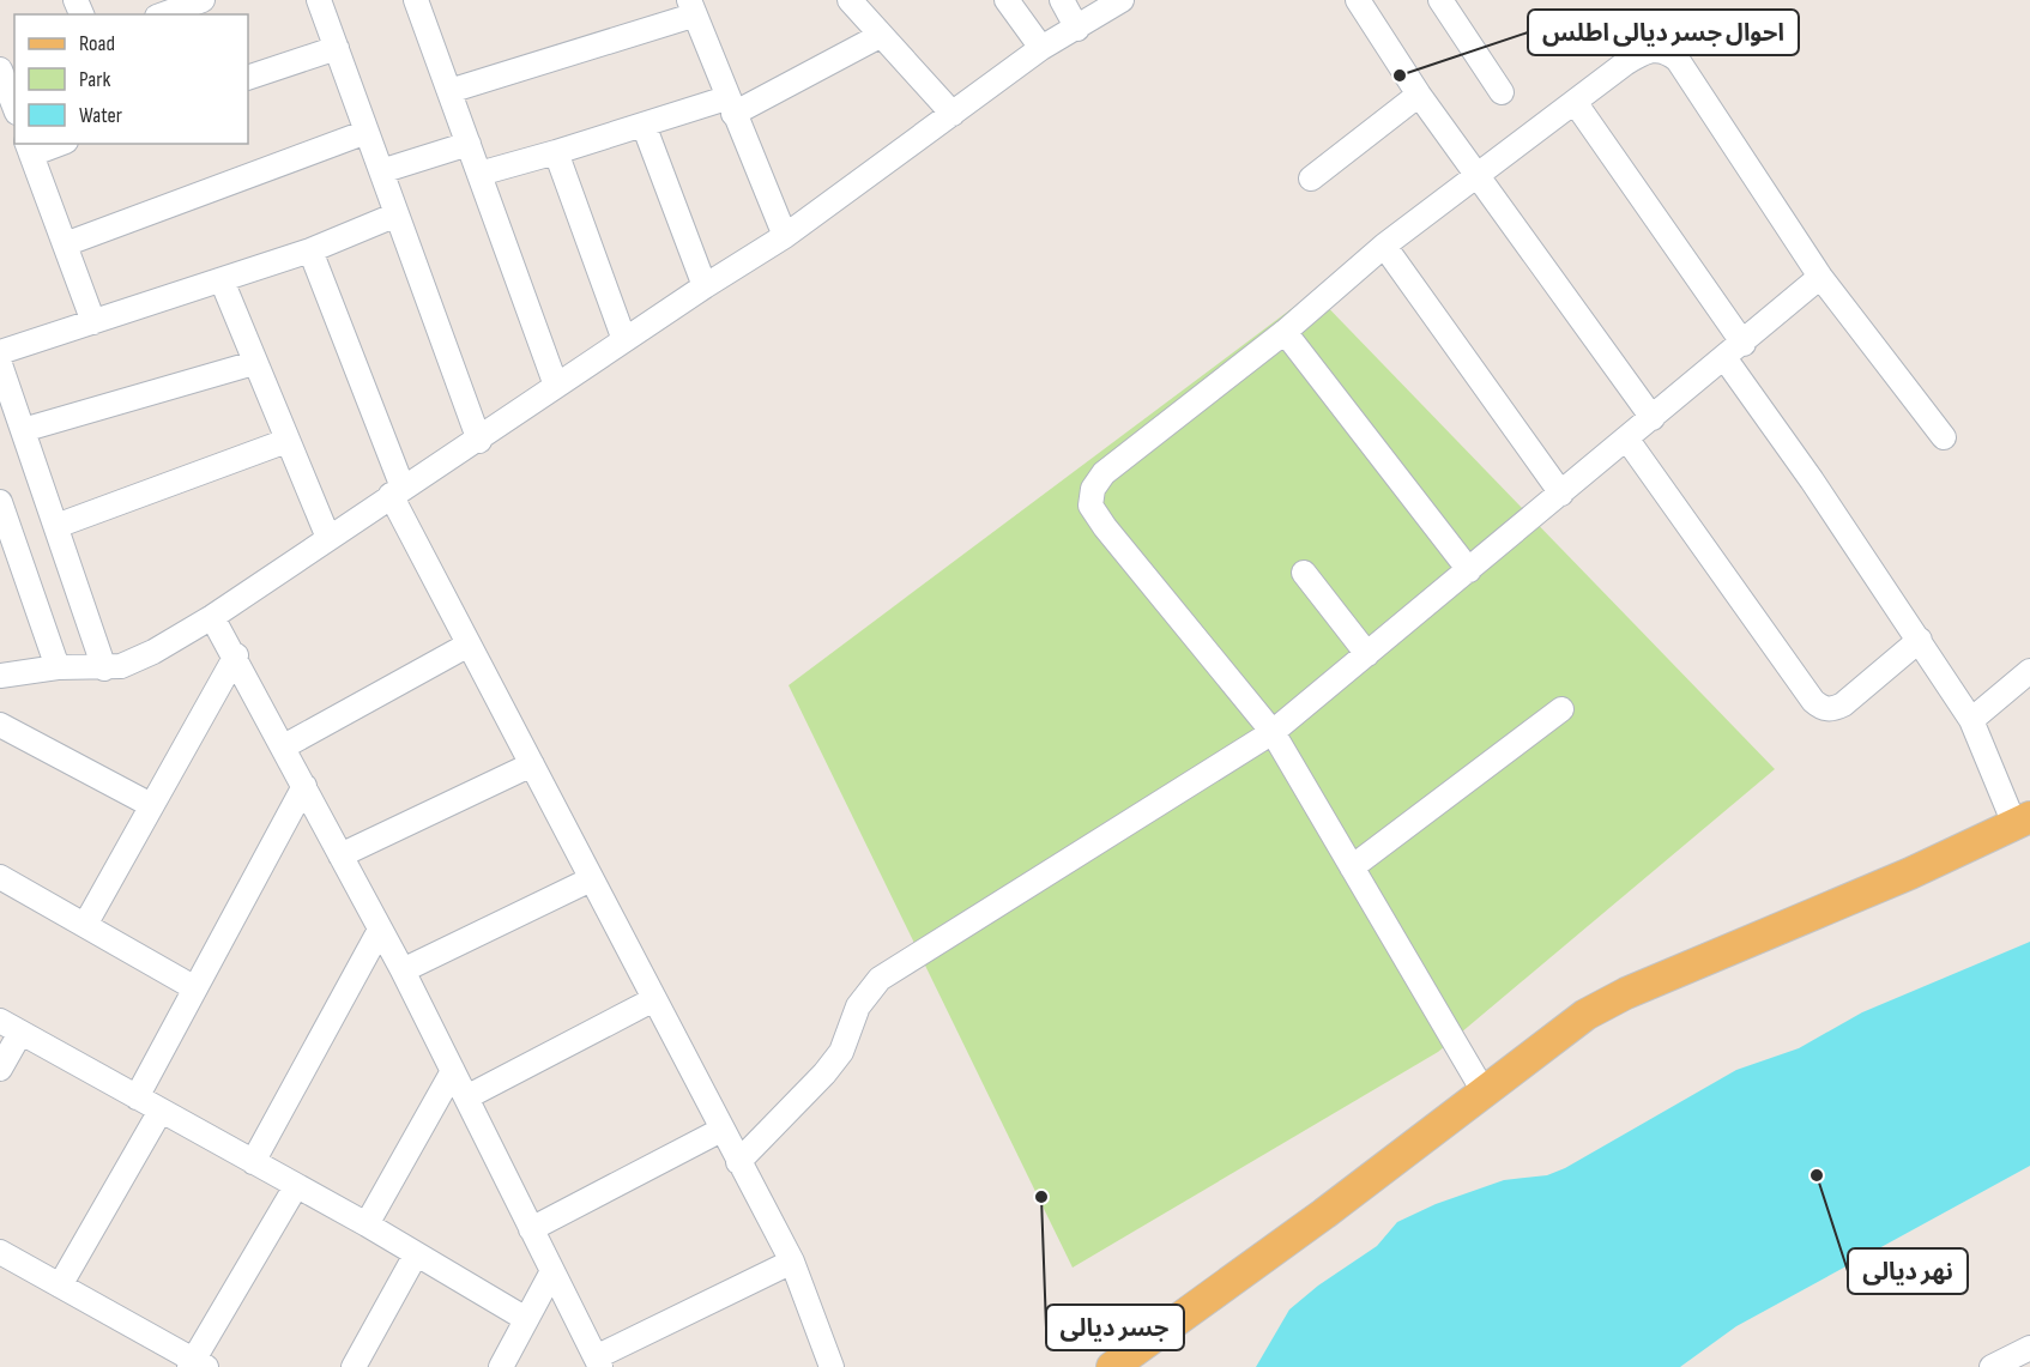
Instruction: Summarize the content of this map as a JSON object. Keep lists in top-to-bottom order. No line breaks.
{"places":["احوال جسر ديالى اطلس","نهر ديالى","جسر ديالى"],"legend":["Road","Park","Water"]}
